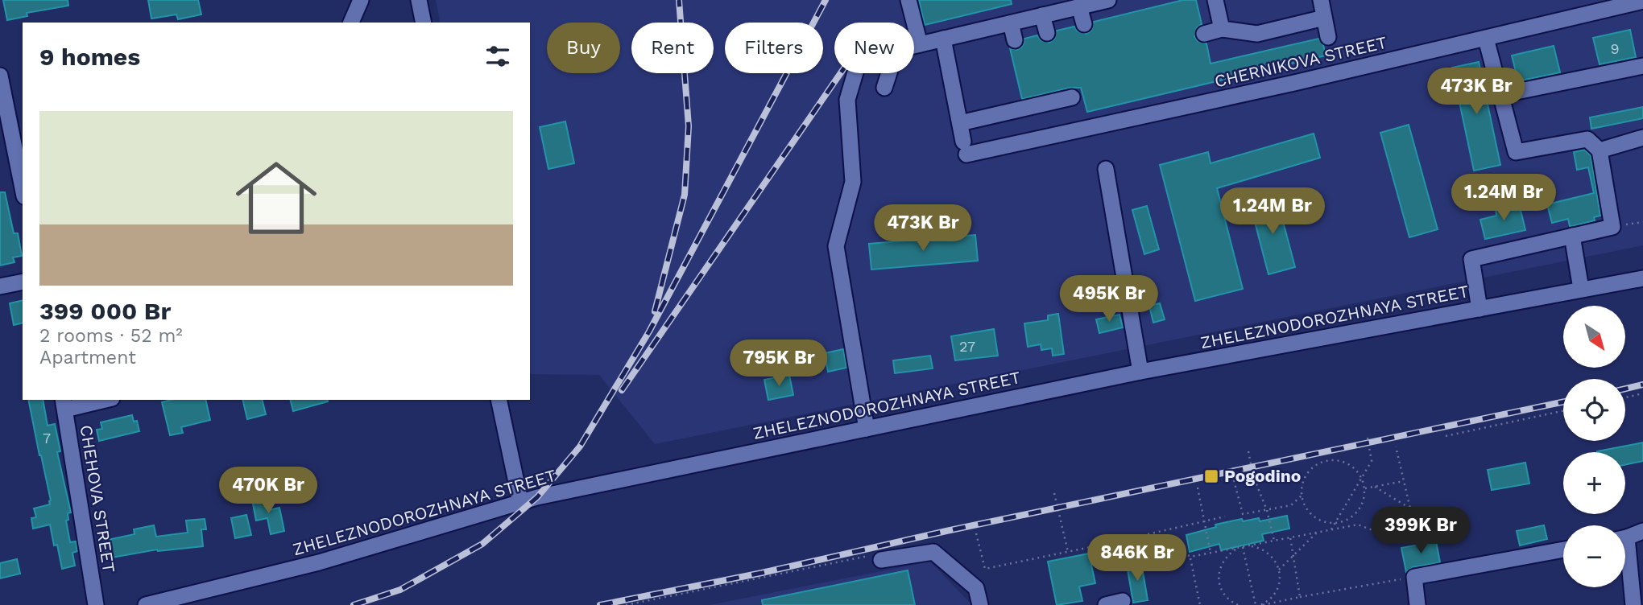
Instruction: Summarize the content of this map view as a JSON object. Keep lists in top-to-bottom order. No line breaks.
{"streets":{"street":["CHERNIKOVA STREET","ZHELEZNODOROZHNAYA STREET","CHEHOVA STREET"]},"places":{"transit":["Pogodino"]},"house_numbers":["9","27","7"],"north":"bottom right","page":{"chip":["Buy","Rent","Filters","New"],"heading":"9 homes","price":["473K Br","1.24M Br","1.24M Br","473K Br","495K Br","795K Br","470K Br","399K Br","846K Br"],"list":[{"name":"399 000 Br","note":"2 rooms · 52 m² · Apartment"}],"map_buttons":["+","−"]}}
